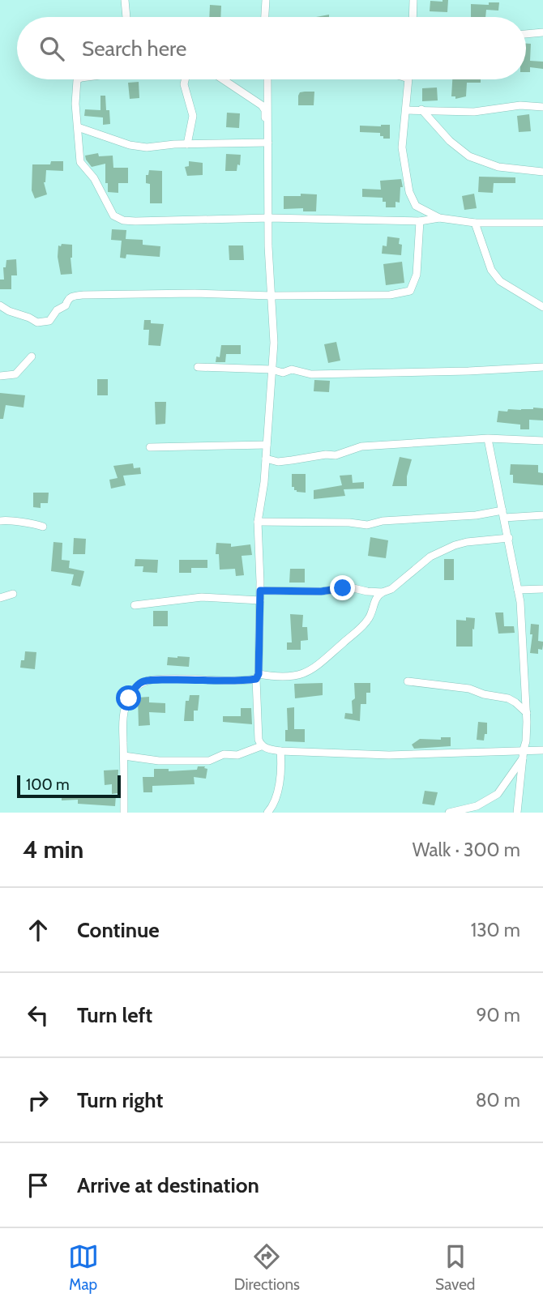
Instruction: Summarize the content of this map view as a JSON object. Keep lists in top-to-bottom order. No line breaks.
{"scale_bar":"100 m","page":{"search":"Search here","scale":"100 m","heading":["4 min","Walk · 300 m"],"list":[["Continue","130 m"],["Turn left","90 m"],["Turn right","80 m"],"Arrive at destination"],"nav":["Map","Directions","Saved"]}}
